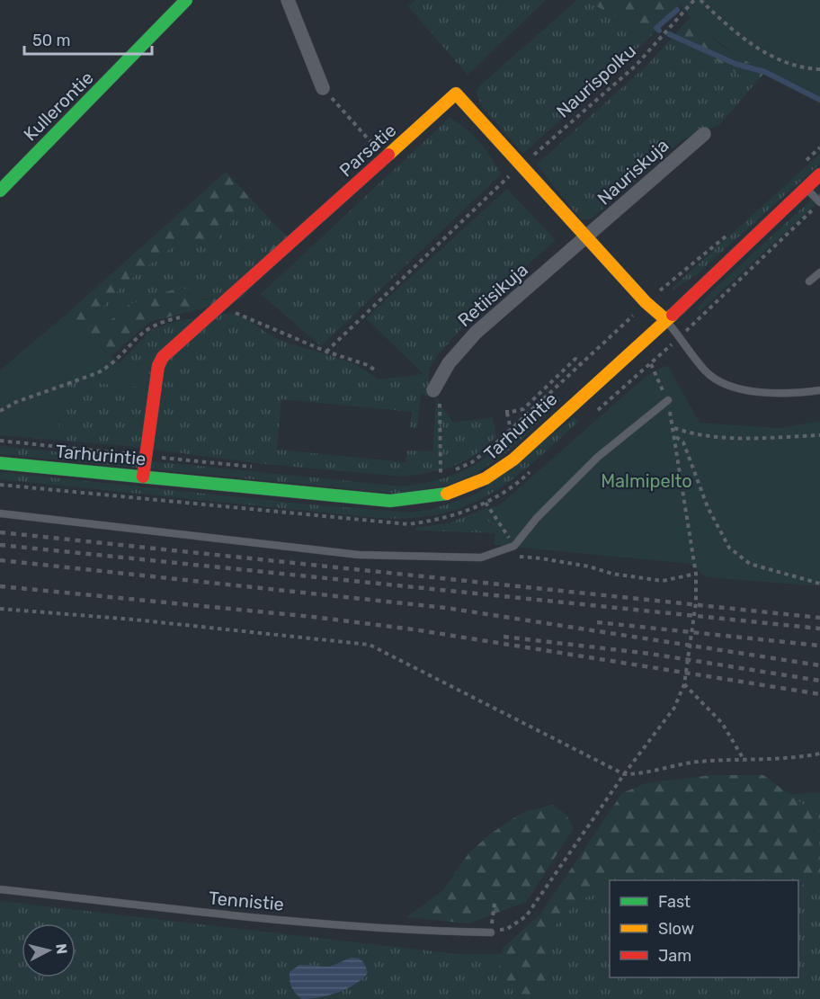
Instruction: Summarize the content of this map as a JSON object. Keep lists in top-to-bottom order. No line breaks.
{"streets":{"street":["Kullerontie","Parsatie","Nauriskuja","Retiisikuja","Tarhurintie"],"lane":["Tennistie"],"path":["Naurispolku"]},"crossings":[["Naurispolku","Parsatie"],["Parsatie","Nauriskuja"],["Parsatie","Retiisikuja"],["Parsatie","Tarhurintie"],["Nauriskuja","Retiisikuja"]],"parks":["Malmipelto"],"legend":["Fast","Slow","Jam"],"scale_bar":"50 m","north":"right"}
